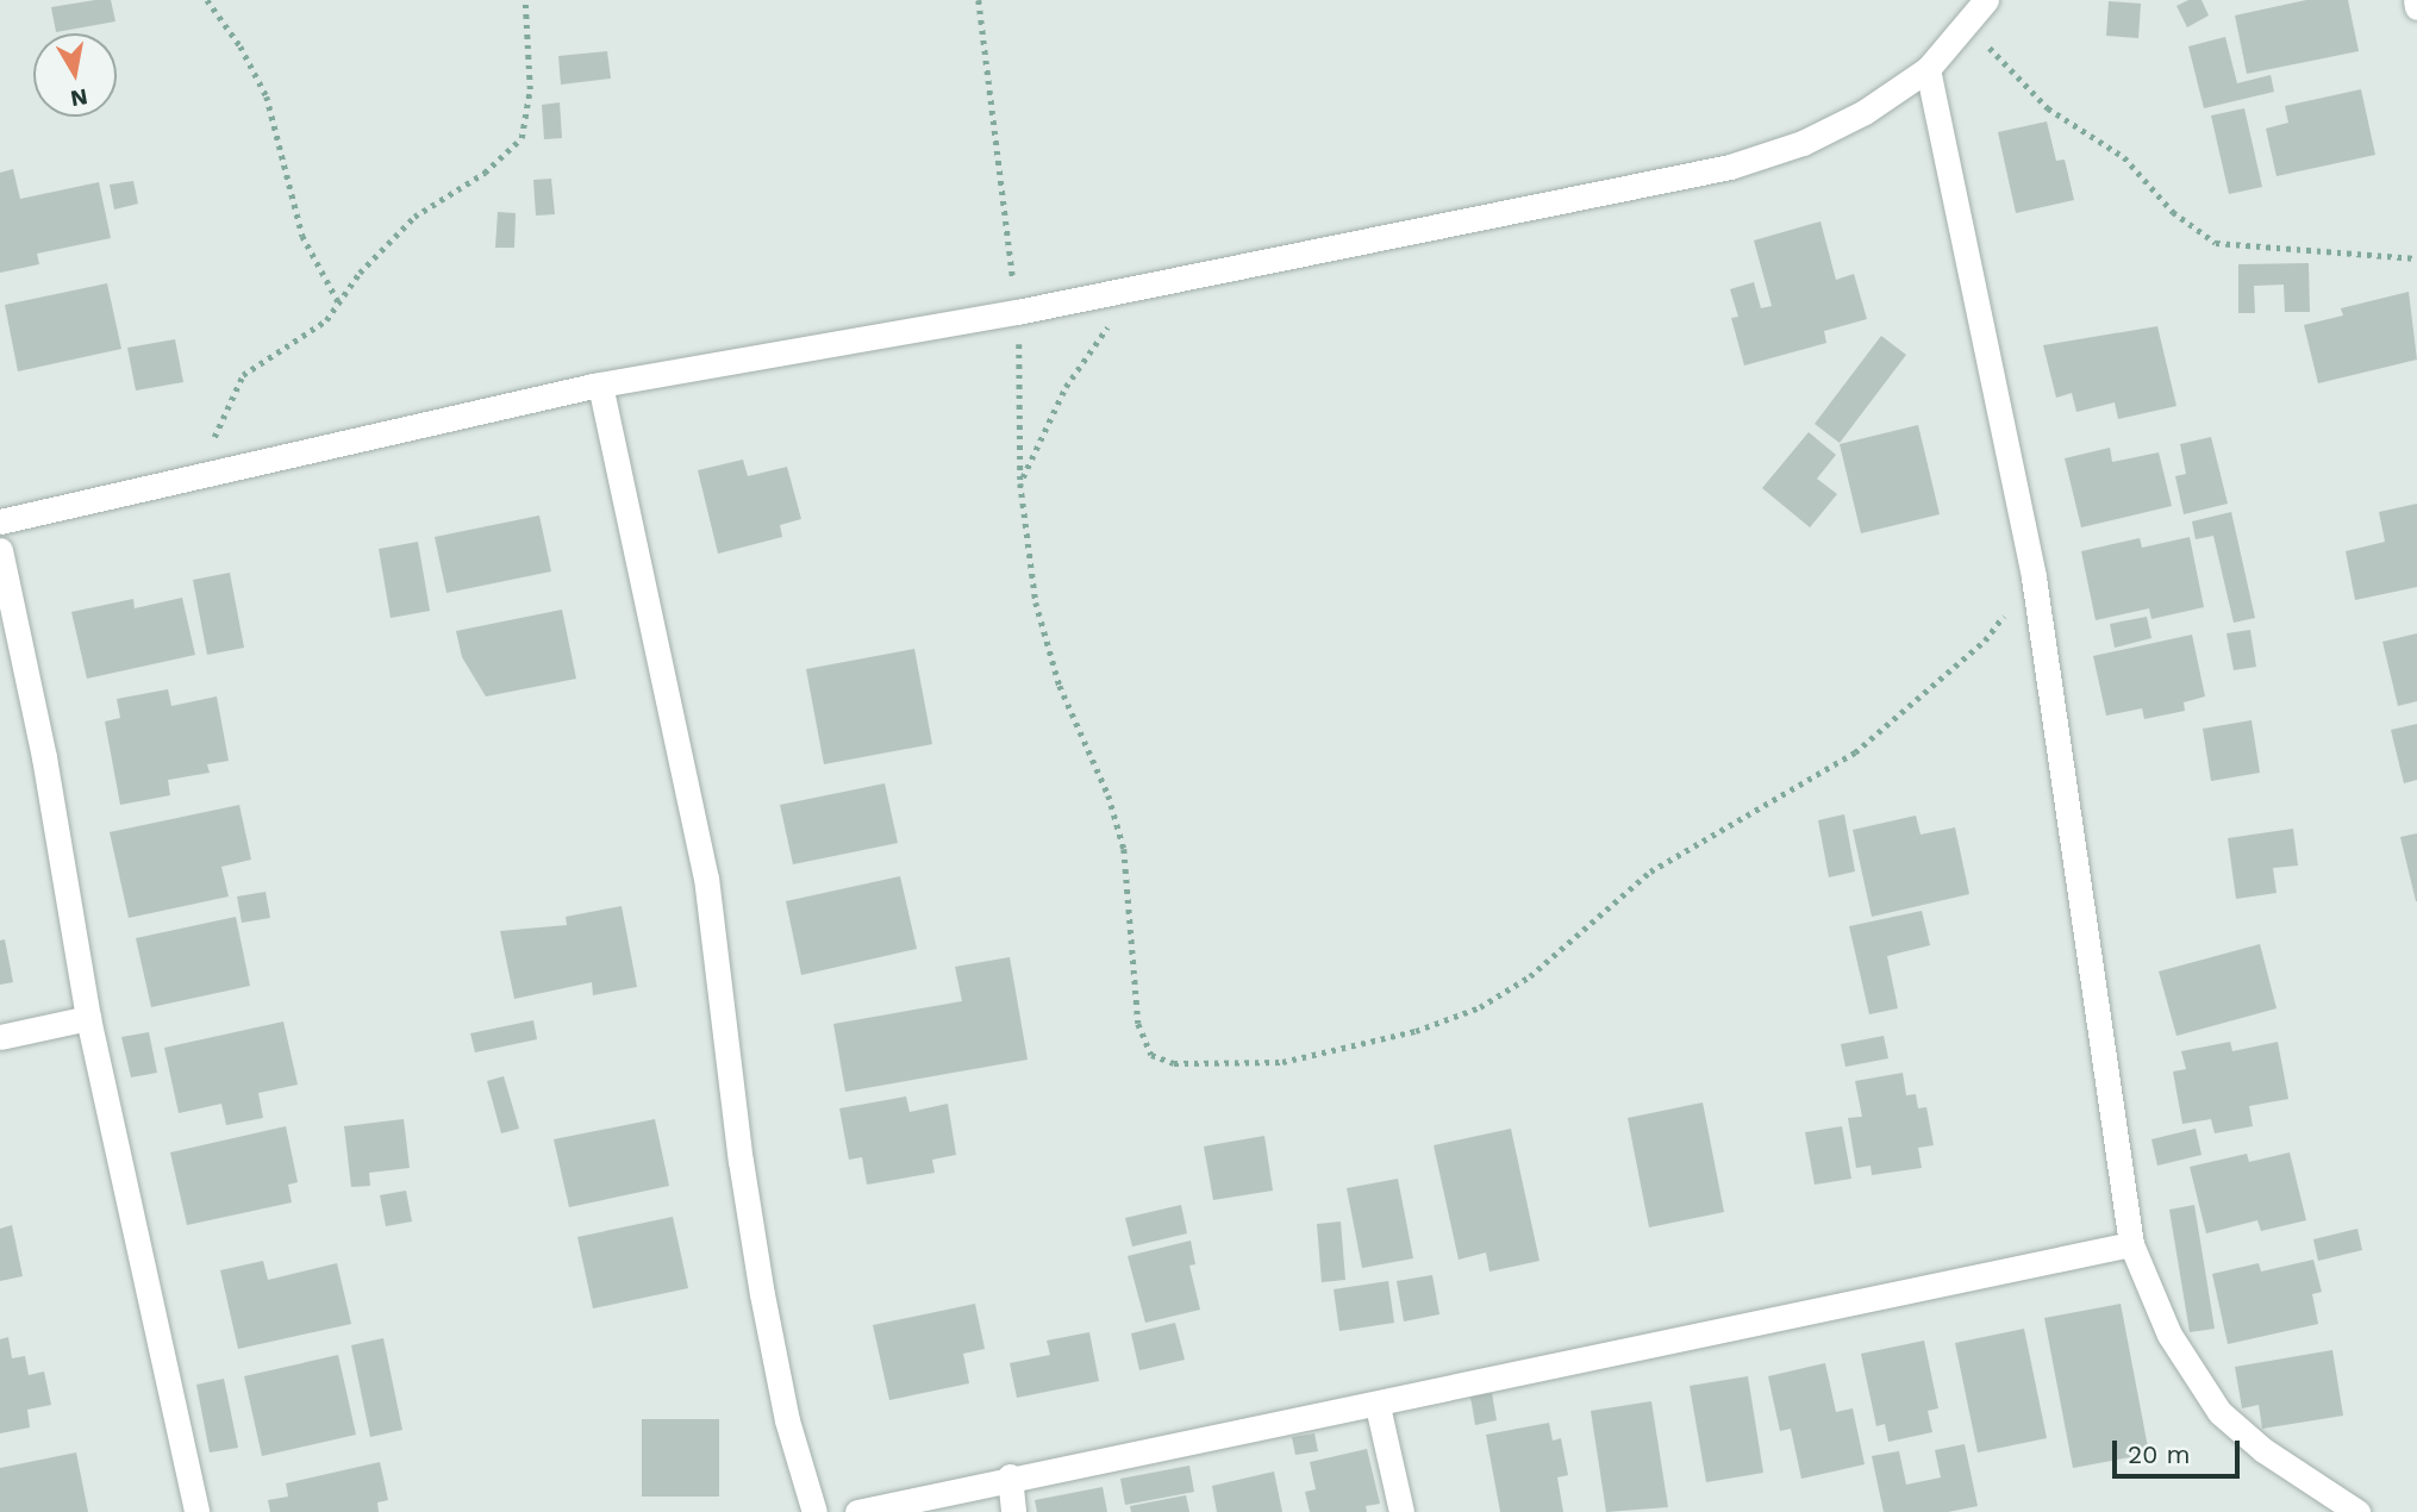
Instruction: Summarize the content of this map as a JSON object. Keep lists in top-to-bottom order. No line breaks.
{"scale_bar":"20 m","north":"bottom"}
